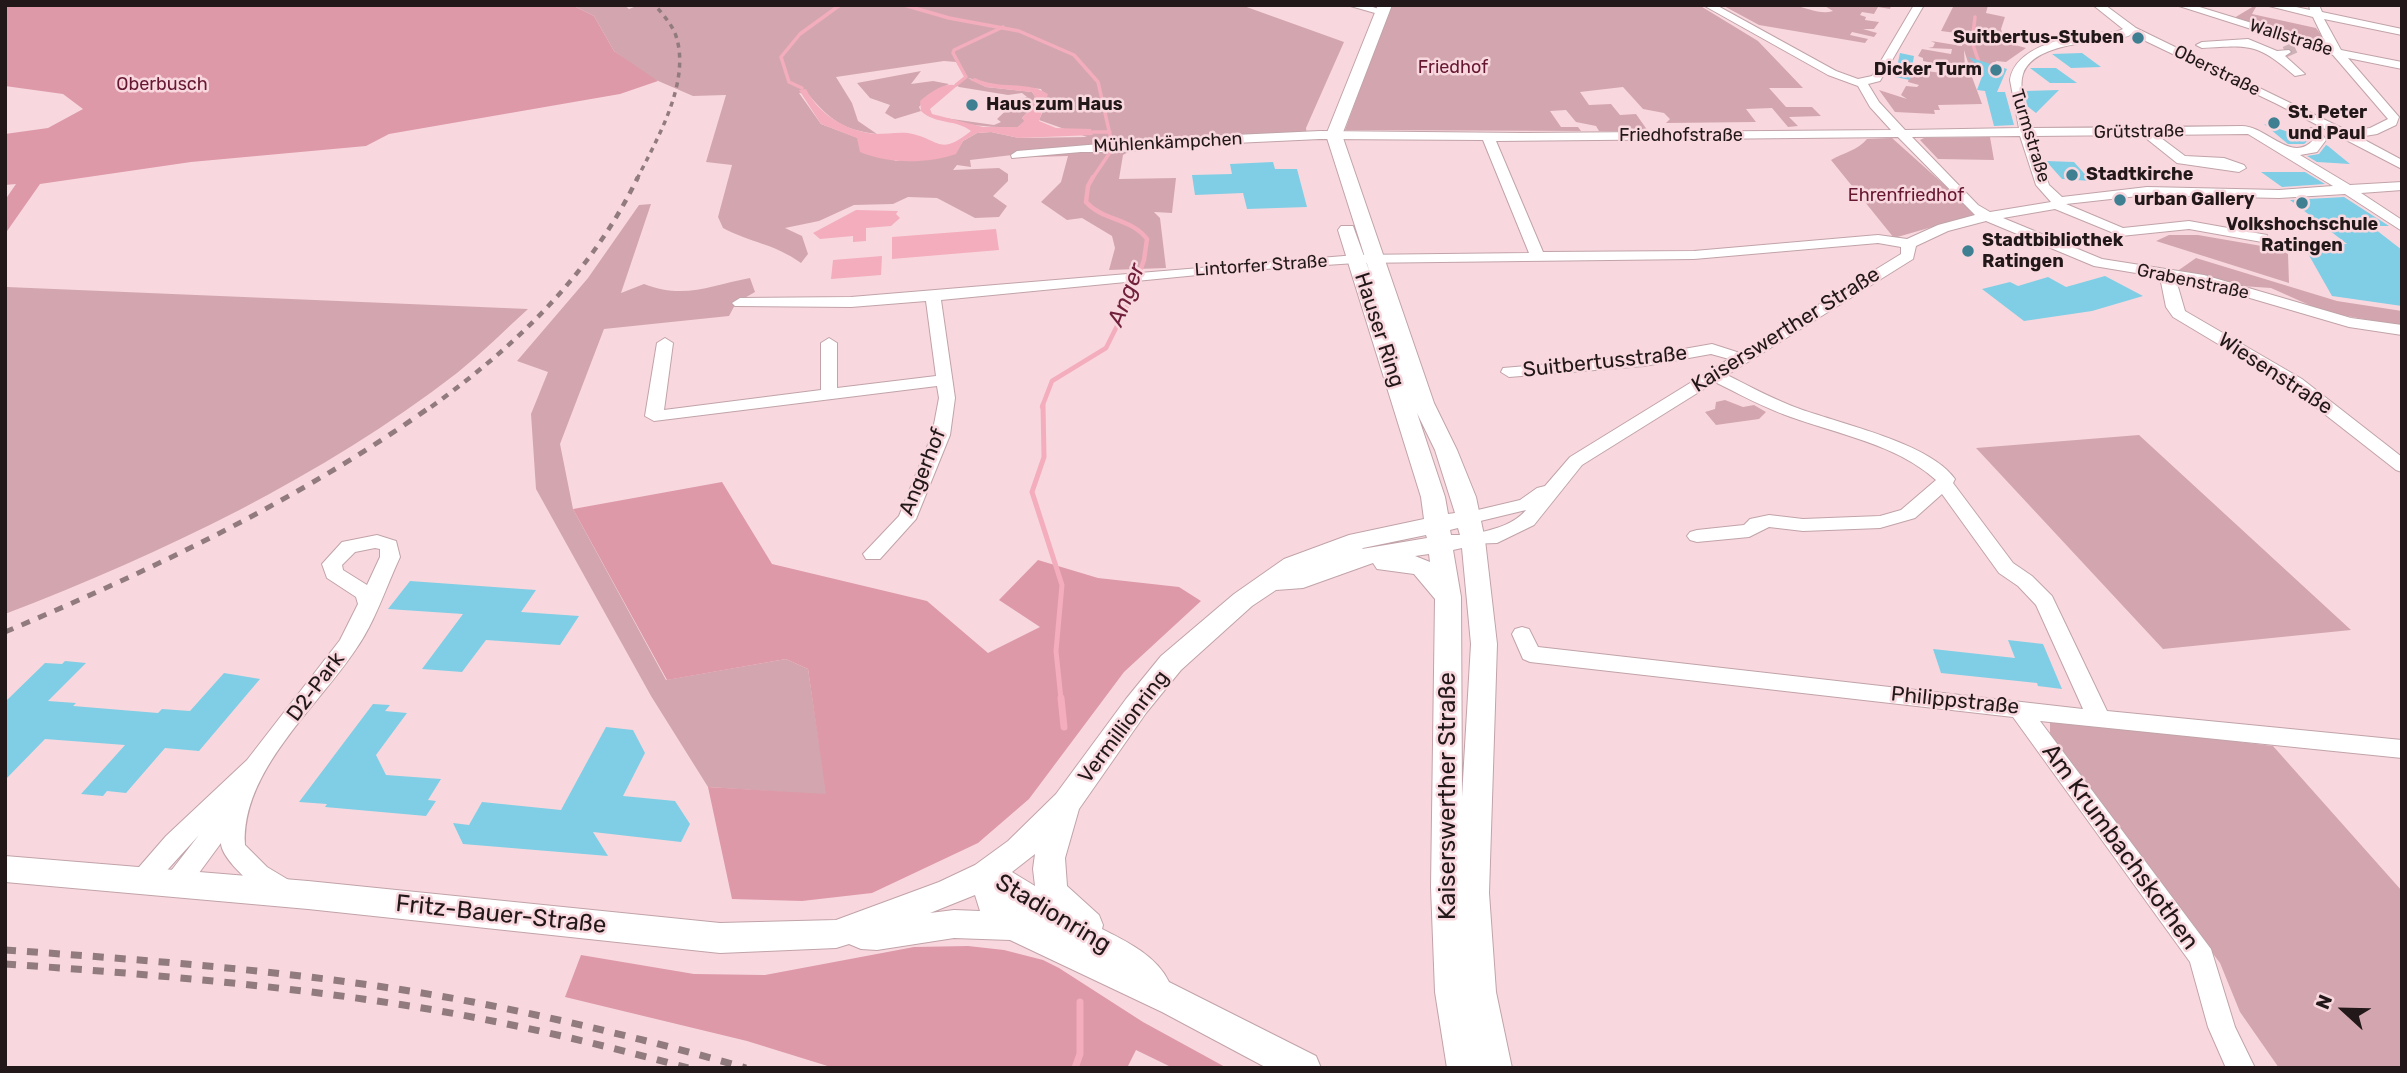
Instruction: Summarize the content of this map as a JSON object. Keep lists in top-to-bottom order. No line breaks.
{"streets":{"main road":["Hauser Ring","Kaiserswerther Straße","Vermillionring","Stadionring","Fritz-Bauer-Straße"],"street":["Wallstraße","Oberstraße","Grütstraße","Friedhofstraße","Turmstraße","Mühlenkämpchen","Lintorfer Straße","Grabenstraße","Suitbertusstraße","Wiesenstraße","Angerhof","D2-Park","Philippstraße","Am Krumbachskothen"]},"crossings":[["Oberstraße","Turmstraße"],["Grütstraße","Friedhofstraße"],["Grütstraße","Turmstraße"],["Friedhofstraße","Turmstraße"],["Friedhofstraße","Mühlenkämpchen"],["Friedhofstraße","Grabenstraße"],["Friedhofstraße","Hauser Ring"],["Mühlenkämpchen","Hauser Ring"],["Lintorfer Straße","Hauser Ring"],["Lintorfer Straße","Kaiserswerther Straße"],["Lintorfer Straße","Angerhof"],["Grabenstraße","Wiesenstraße"],["Hauser Ring","Kaiserswerther Straße"],["Hauser Ring","Vermillionring"],["Kaiserswerther Straße","Suitbertusstraße"],["Kaiserswerther Straße","Vermillionring"],["D2-Park","Fritz-Bauer-Straße"],["Philippstraße","Am Krumbachskothen"],["Vermillionring","Stadionring"],["Vermillionring","Fritz-Bauer-Straße"],["Stadionring","Fritz-Bauer-Straße"]],"water":["Anger"],"parks":["Friedhof","Oberbusch","Ehrenfriedhof"],"places":["Suitbertus-Stuben","Dicker Turm","Haus zum Haus","St. Peter und Paul","Stadtkirche","urban Gallery","Volkshochschule Ratingen","Stadtbibliothek Ratingen"],"north":"left"}
